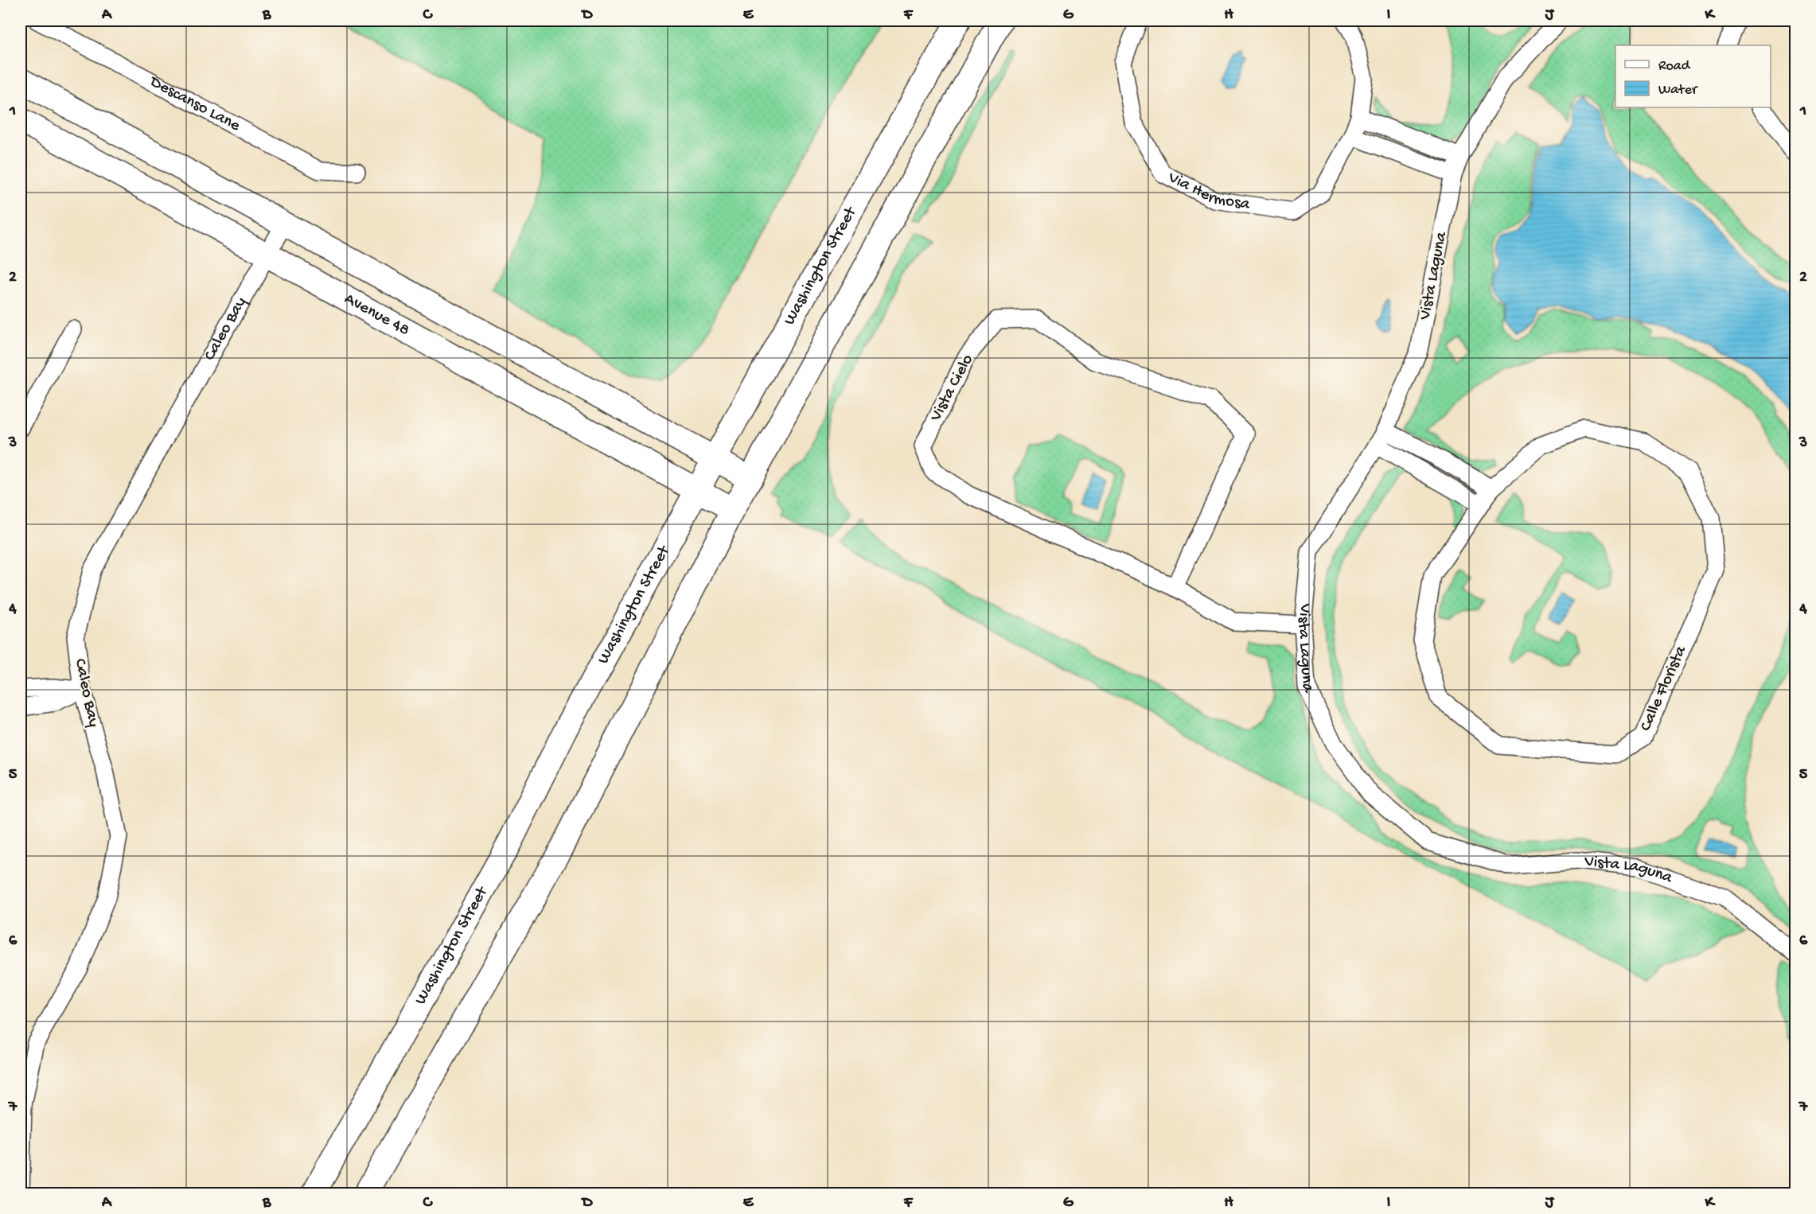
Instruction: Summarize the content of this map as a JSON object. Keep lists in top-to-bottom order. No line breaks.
{"streets":{"main road":["Washington Street","Avenue 48"],"street":["Descanso Lane","Via Hermosa","Vista Laguna","Caleo Bay","Vista Cielo","Calle Florista"]},"crossings":[["Washington Street","Avenue 48"],["Vista Laguna","Vista Cielo"],["Avenue 48","Caleo Bay"]],"legend":["Road","Water"],"grid":{"columns":["A","B","C","D","E","F","G","H","I","J","K"],"rows":["1","2","3","4","5","6","7"]}}
